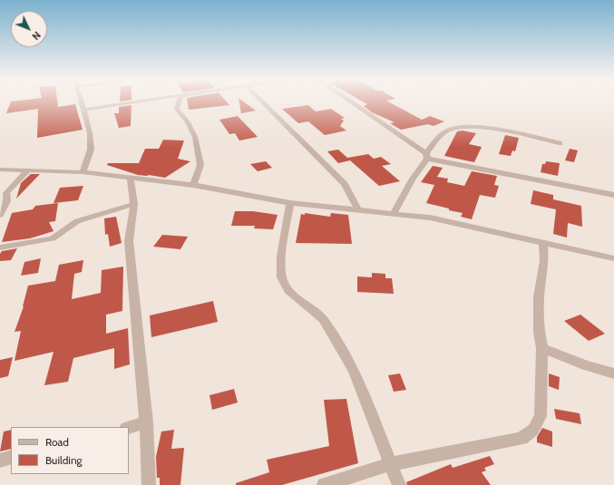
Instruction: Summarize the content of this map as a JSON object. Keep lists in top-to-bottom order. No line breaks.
{"legend":["Road","Building"],"north":"bottom right"}
